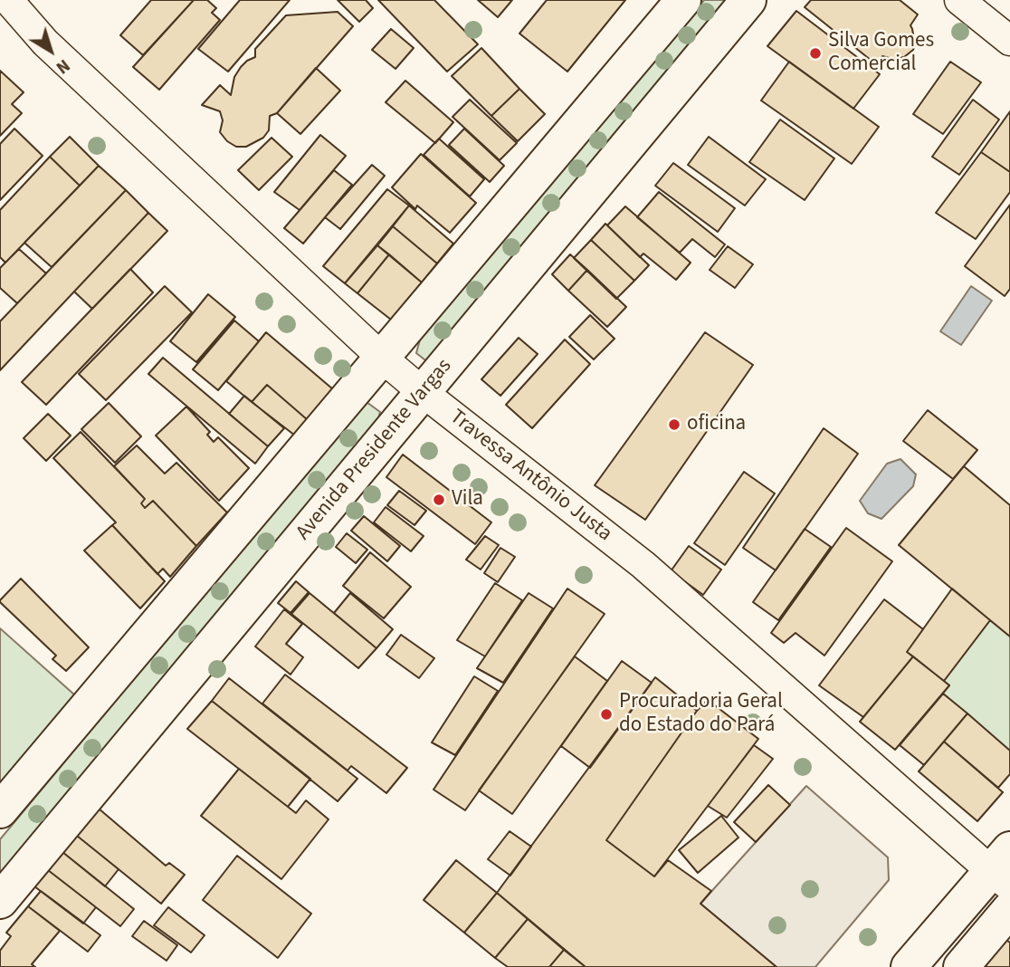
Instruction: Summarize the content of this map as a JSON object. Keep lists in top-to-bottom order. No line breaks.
{"streets":{"street":["Avenida Presidente Vargas","Travessa Antônio Justa"]},"crossings":[["Avenida Presidente Vargas","Travessa Antônio Justa"]],"places":["Silva Gomes Comercial","oficina","Vila","Procuradoria Geral do Estado do Pará"],"north":"bottom right"}
